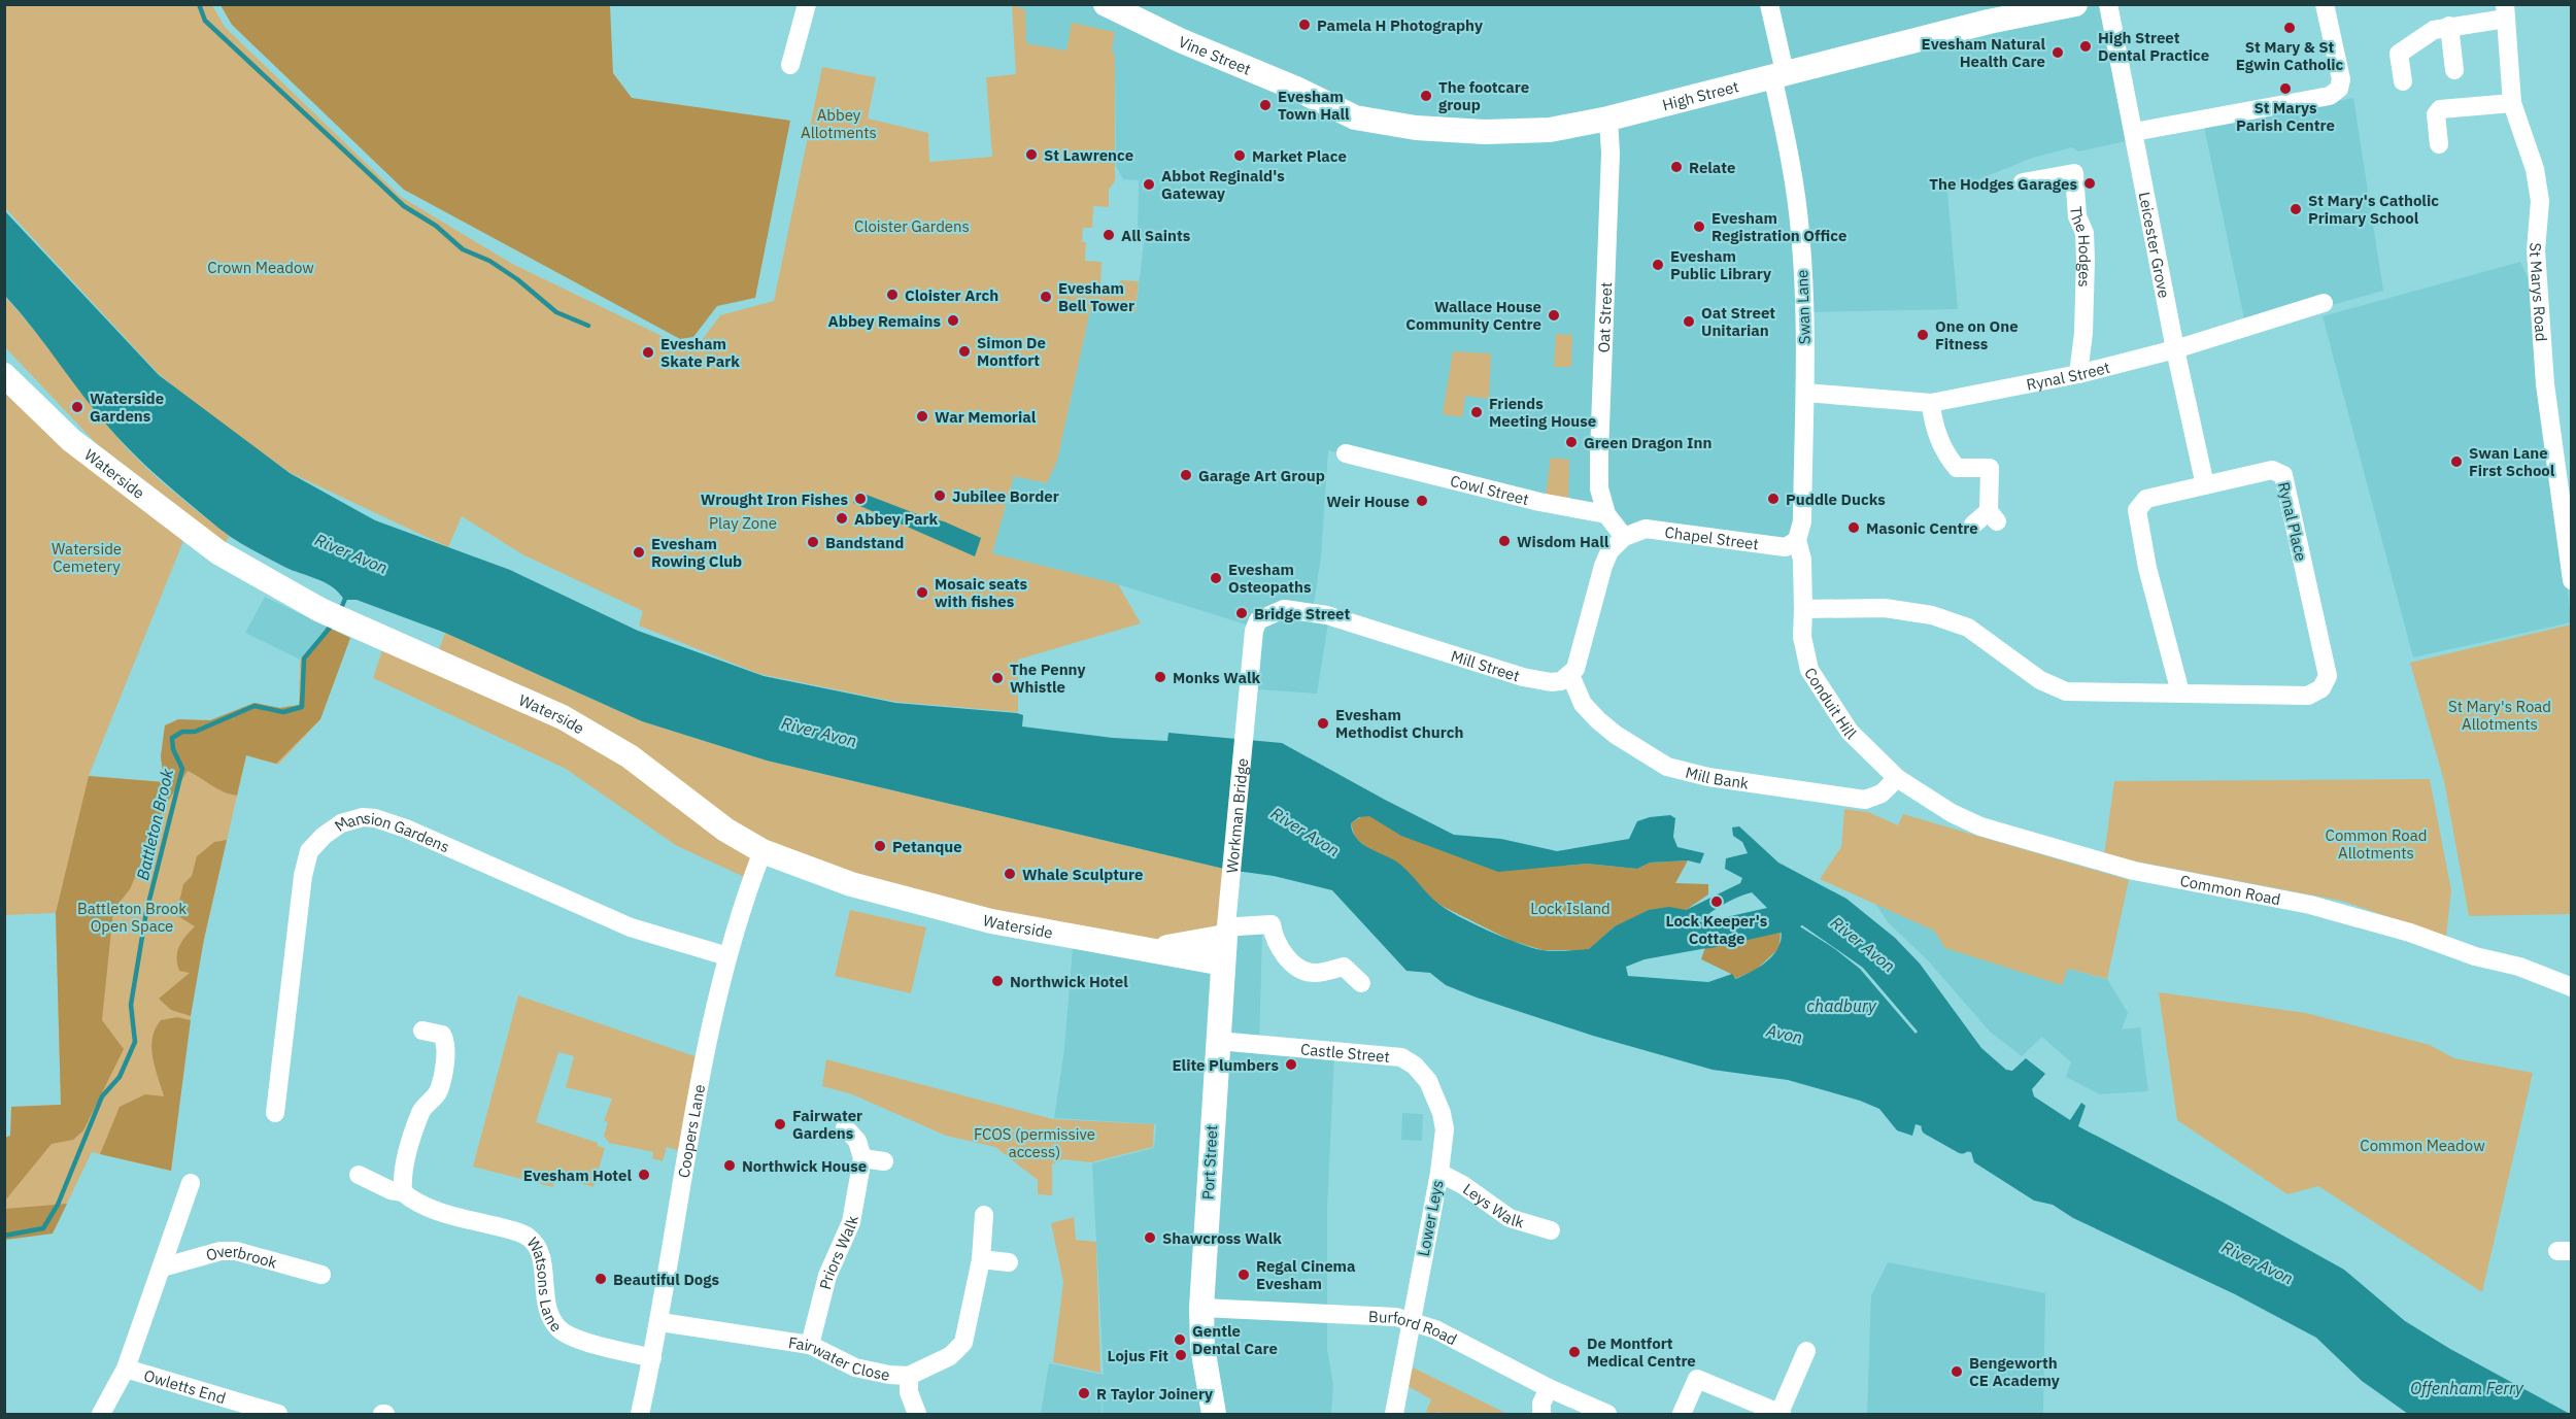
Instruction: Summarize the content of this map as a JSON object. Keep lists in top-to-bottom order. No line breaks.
{"streets":{"main road":["Vine Street","High Street","Waterside","Port Street"],"street":["Leicester Grove","The Hodges","St Marys Road","Swan Lane","Oat Street","Rynal Street","Cowl Street","Rynal Place","Chapel Street","Mill Street","Conduit Hill","Mill Bank","Workman Bridge","Mansion Gardens","Common Road","Castle Street","Coopers Lane","Leys Walk","Lower Leys","Priors Walk","Overbrook","Watsons Lane","Burford Road","Fairwater Close","Owletts End"]},"crossings":[["Vine Street","High Street"],["High Street","Swan Lane"],["High Street","Oat Street"],["Leicester Grove","Rynal Street"],["Leicester Grove","Rynal Place"],["The Hodges","Rynal Street"],["Swan Lane","Rynal Street"],["Swan Lane","Chapel Street"],["Oat Street","Cowl Street"],["Waterside","Coopers Lane"],["Waterside","Port Street"],["Rynal Place","Conduit Hill"],["Mill Street","Mill Bank"],["Mill Street","Workman Bridge"],["Conduit Hill","Mill Bank"],["Conduit Hill","Common Road"],["Mill Bank","Common Road"],["Workman Bridge","Port Street"],["Mansion Gardens","Coopers Lane"],["Castle Street","Port Street"],["Castle Street","Lower Leys"],["Coopers Lane","Watsons Lane"],["Coopers Lane","Fairwater Close"],["Port Street","Burford Road"],["Leys Walk","Lower Leys"],["Lower Leys","Burford Road"],["Priors Walk","Fairwater Close"]],"water":["River Avon","Battleton Brook","chadbury","Avon","Offenham Ferry"],"parks":["Abbey Allotments","Cloister Gardens","Crown Meadow","Play Zone","Waterside Cemetery","St Mary's Road Allotments","Common Road Allotments","Battleton Brook Open Space","Lock Island","FCOS (permissive access)","Common Meadow"],"places":["Pamela H Photography","St Mary & St Egwin Catholic","High Street Dental Practice","Evesham Natural Health Care","St Marys Parish Centre","The footcare group","Evesham Town Hall","St Lawrence","Market Place","Relate","The Hodges Garages","Abbot Reginald's Gateway","St Mary's Catholic Primary School","Evesham Registration Office","All Saints","Evesham Public Library","Cloister Arch","Evesham Bell Tower","Wallace House Community Centre","Abbey Remains","Oat Street Unitarian","One on One Fitness","Simon De Montfort","Evesham Skate Park","Waterside Gardens","Friends Meeting House","War Memorial","Green Dragon Inn","Swan Lane First School","Garage Art Group","Jubilee Border","Wrought Iron Fishes","Puddle Ducks","Weir House","Abbey Park","Masonic Centre","Wisdom Hall","Bandstand","Evesham Rowing Club","Evesham Osteopaths","Mosaic seats with fishes","Bridge Street","Monks Walk","The Penny Whistle","Evesham Methodist Church","Petanque","Whale Sculpture","Lock Keeper's Cottage","Northwick Hotel","Elite Plumbers","Fairwater Gardens","Northwick House","Evesham Hotel","Shawcross Walk","Regal Cinema Evesham","Beautiful Dogs","Gentle Dental Care","De Montfort Medical Centre","Lojus Fit","Bengeworth CE Academy","R Taylor Joinery"]}
